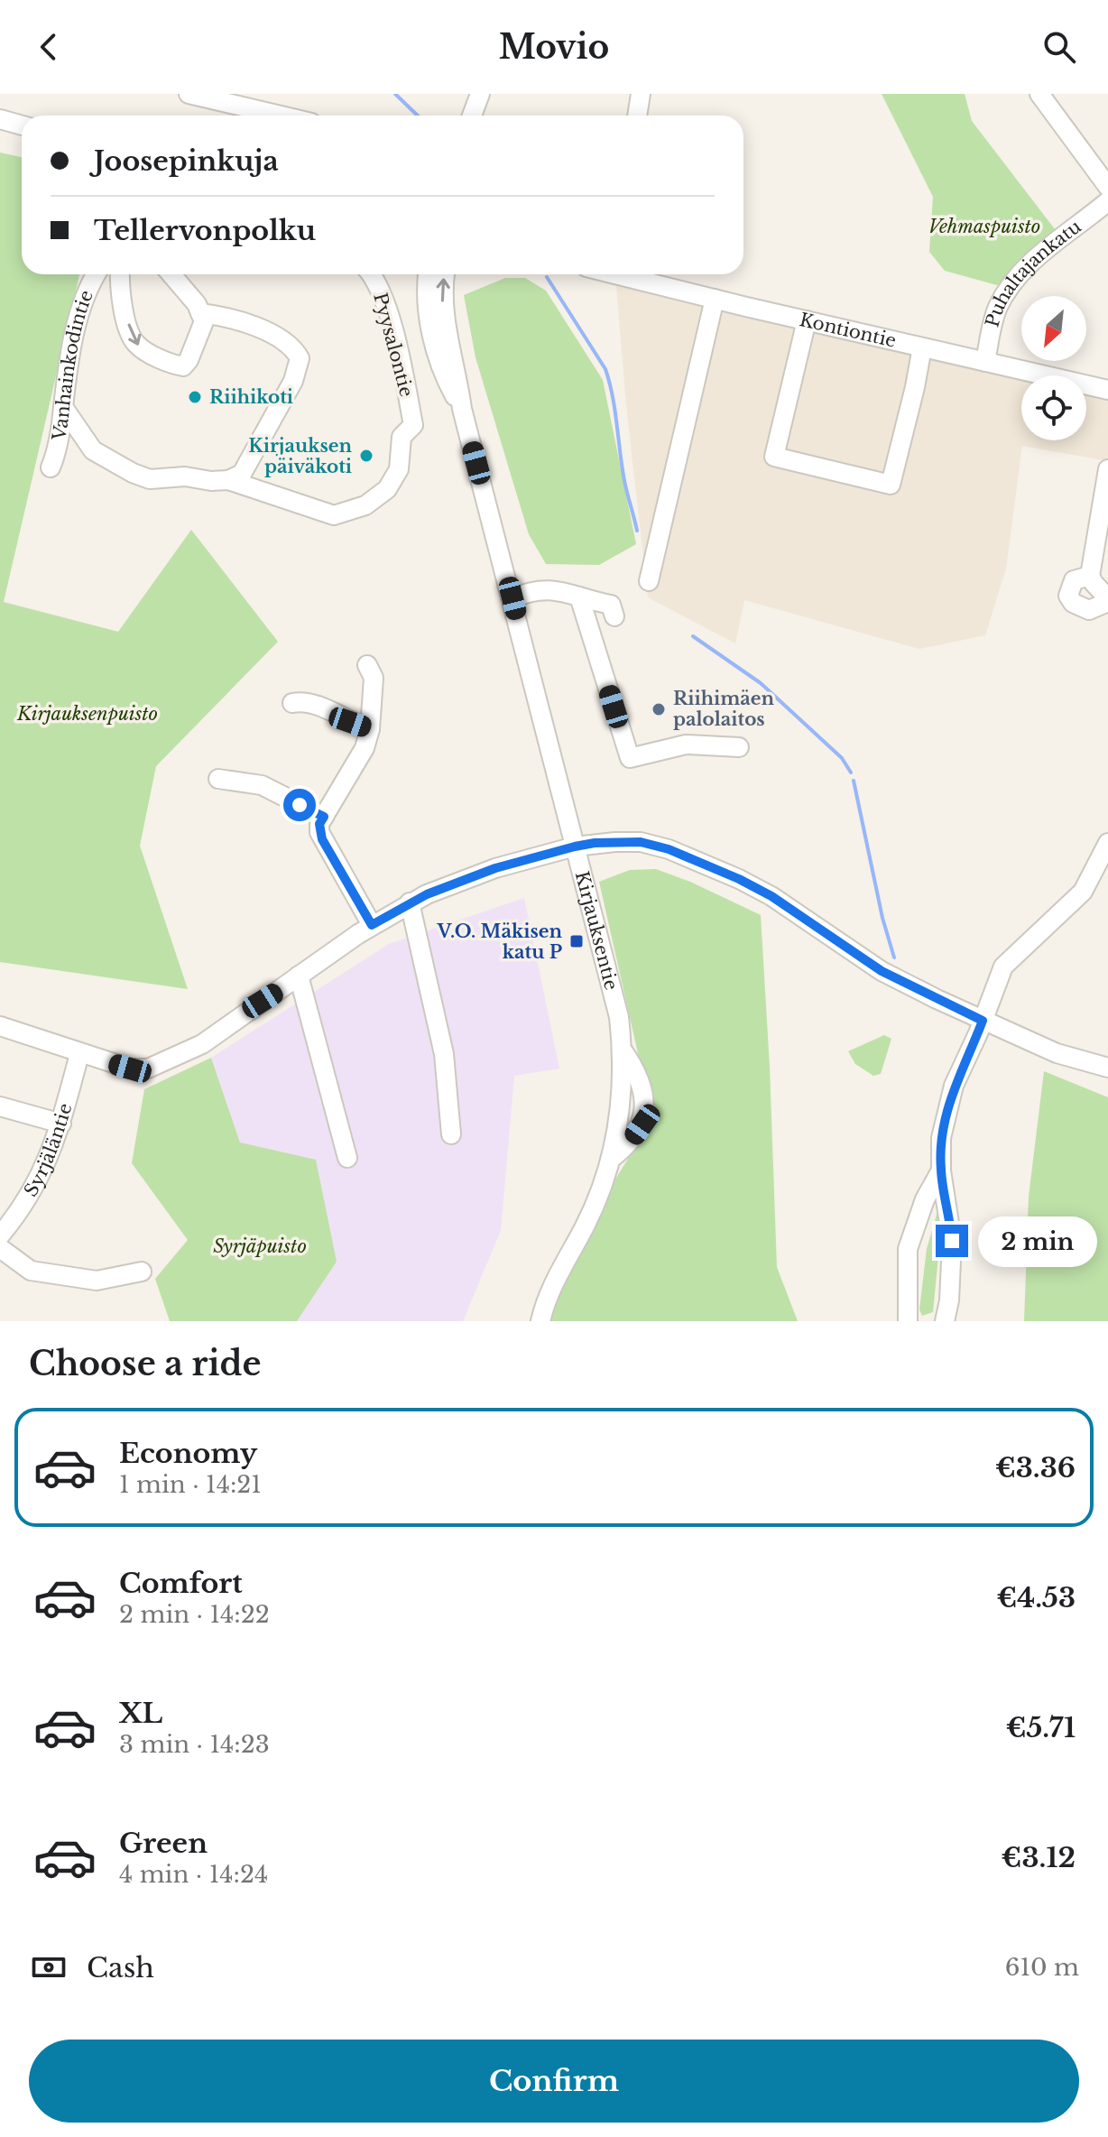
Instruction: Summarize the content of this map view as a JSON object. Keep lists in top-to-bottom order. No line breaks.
{"streets":{"street":["Puhaltajankatu","Kontiontie","Pyysalontie","Vanhainkodintie","Kirjauksentie","Syrjäläntie"]},"crossings":[["Puhaltajankatu","Kontiontie"]],"parks":["Vehmaspuisto","Kirjauksenpuisto","Syrjäpuisto"],"places":{"other":["Riihikoti","Kirjauksen päiväkoti","Riihimäen palolaitos"],"transit":["V.O. Mäkisen katu P"]},"north":"bottom left","page":{"header":"Movio","banner":["Joosepinkuja","Tellervonpolku"],"bubble":"2 min","heading":"Choose a ride","list":[{"name":"Economy","note":"1 min · 14:21","value":"€3.36"},{"name":"Comfort","note":"2 min · 14:22","value":"€4.53"},{"name":"XL","note":"3 min · 14:23","value":"€5.71"},{"name":"Green","note":"4 min · 14:24","value":"€3.12"}],"pay":["Cash","610 m"],"buttons":"Confirm"}}
